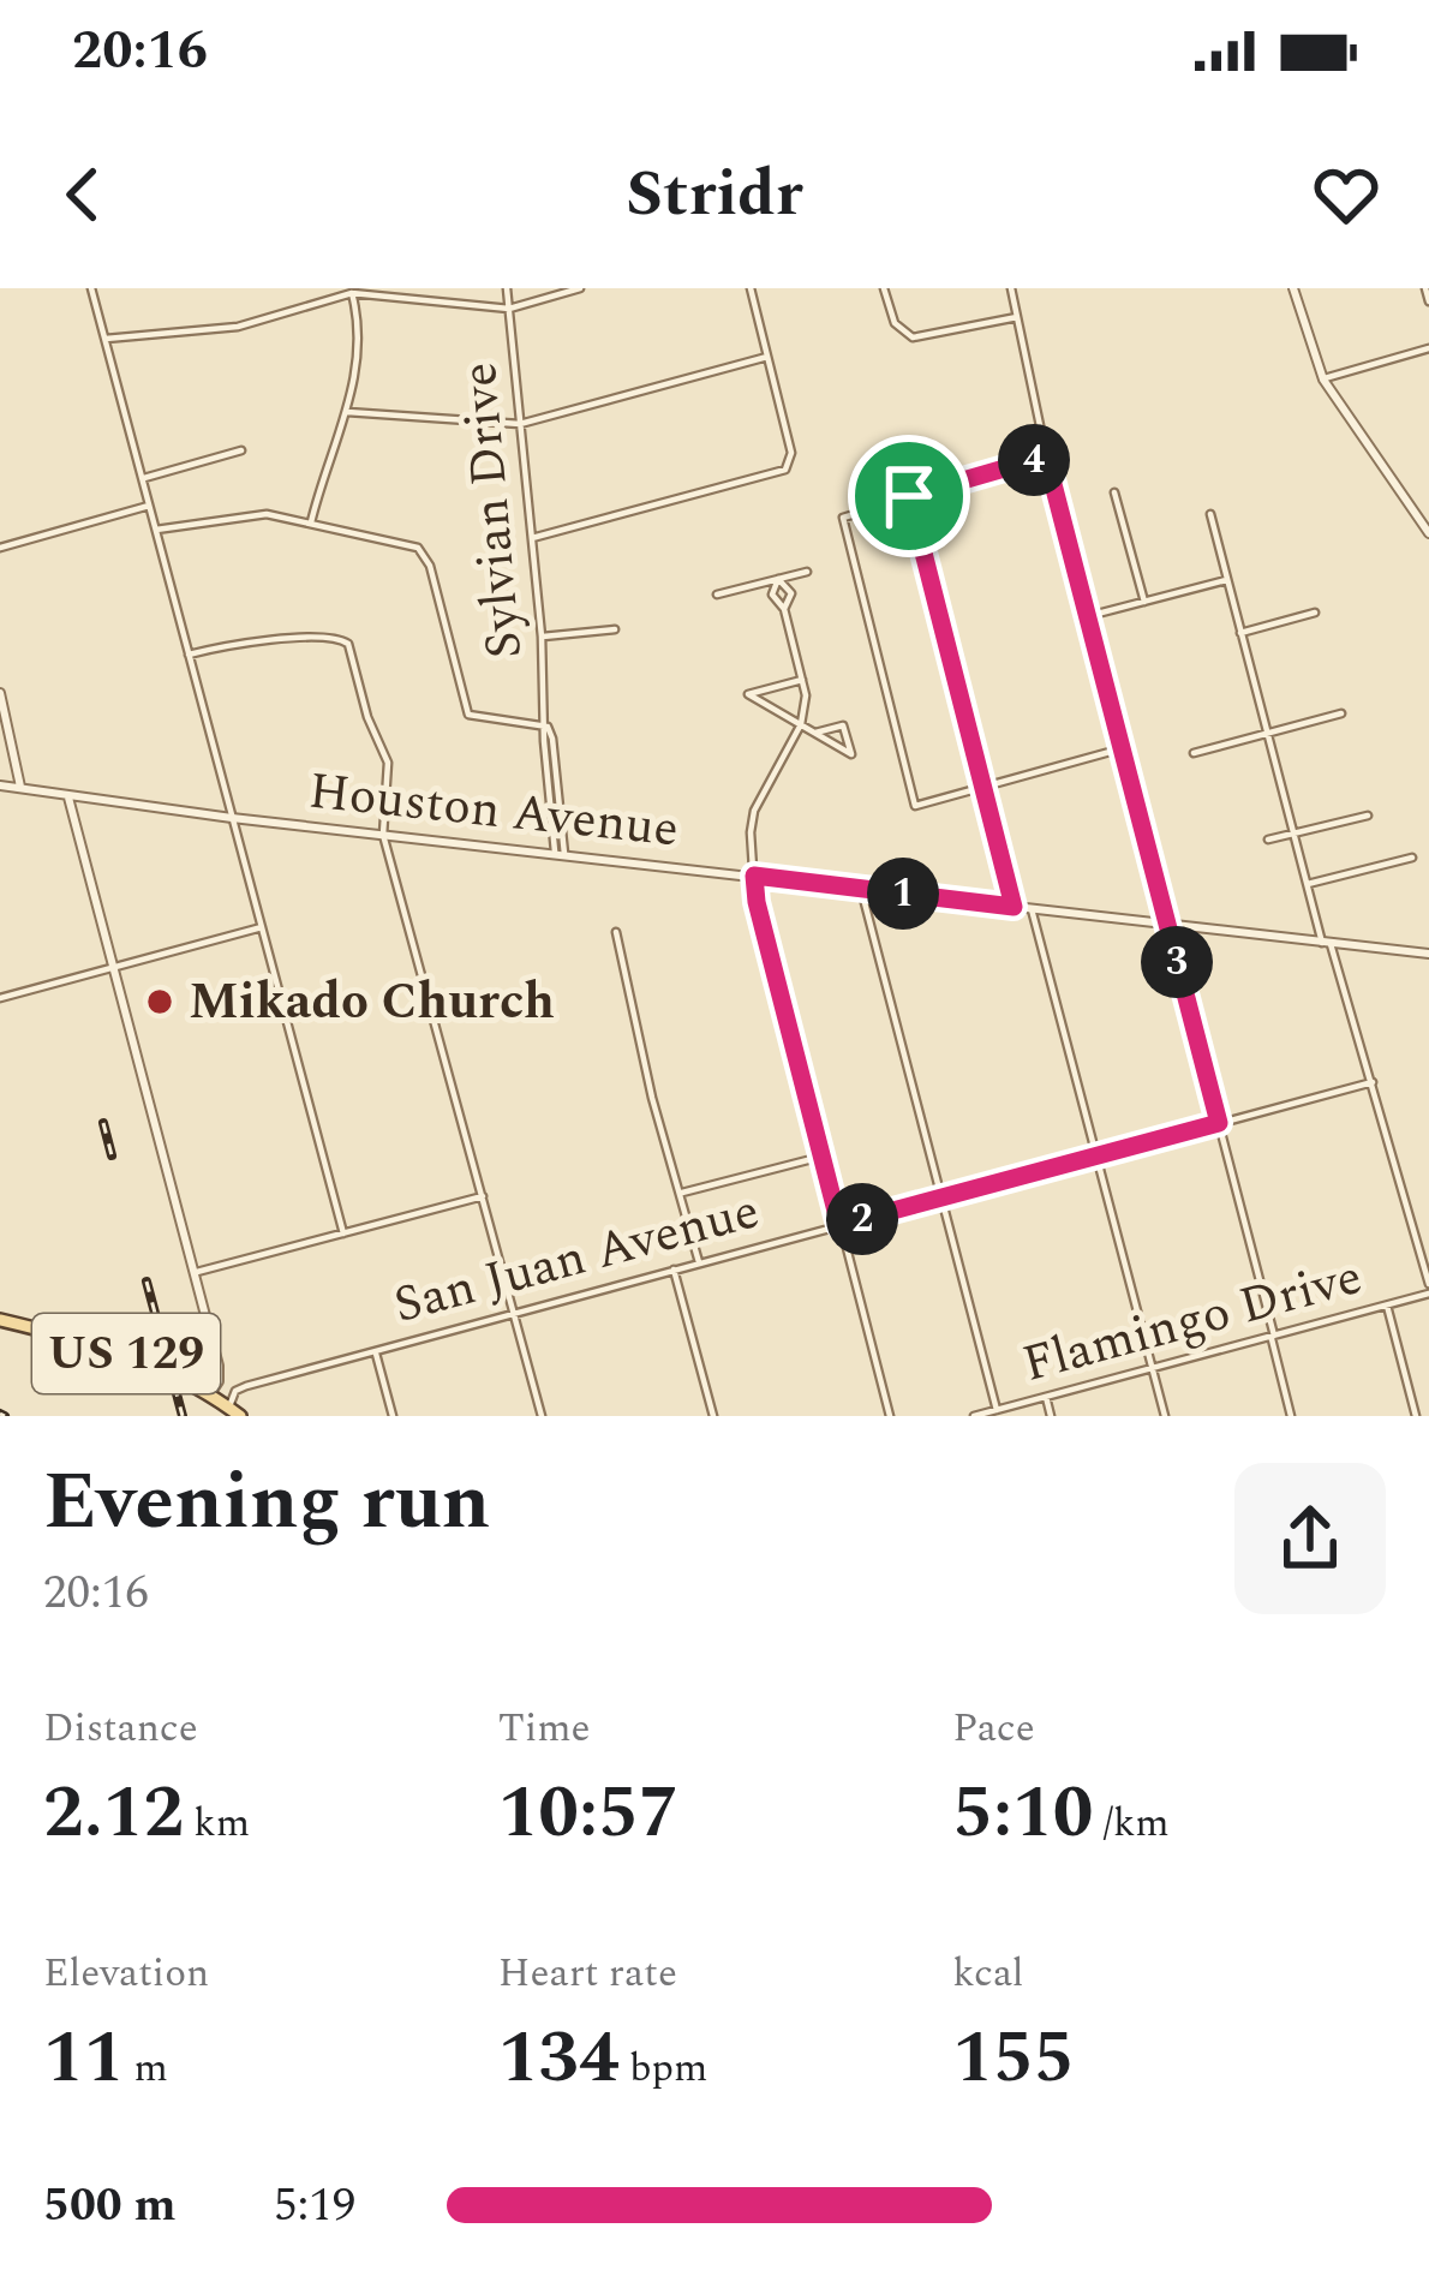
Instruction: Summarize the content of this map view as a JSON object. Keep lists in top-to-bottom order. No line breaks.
{"streets":{"main road":["US 129"],"street":["Sylvian Drive","Houston Avenue","San Juan Avenue","Flamingo Drive"]},"crossings":[["Sylvian Drive","Houston Avenue"],["San Juan Avenue","US 129"]],"places":["Mikado Church"],"page":{"status":"20:16","header":"Stridr","pins":["4","1","3","2"],"heading":["Evening run","20:16"],"stats":[["Distance","2.12 km"],["Time","10:57"],["Pace","5:10 /km"],["Elevation","11 m"],["Heart rate","134 bpm"],["kcal","155"]],"list":[{"name":"500 m","note":"5:19"}]}}
